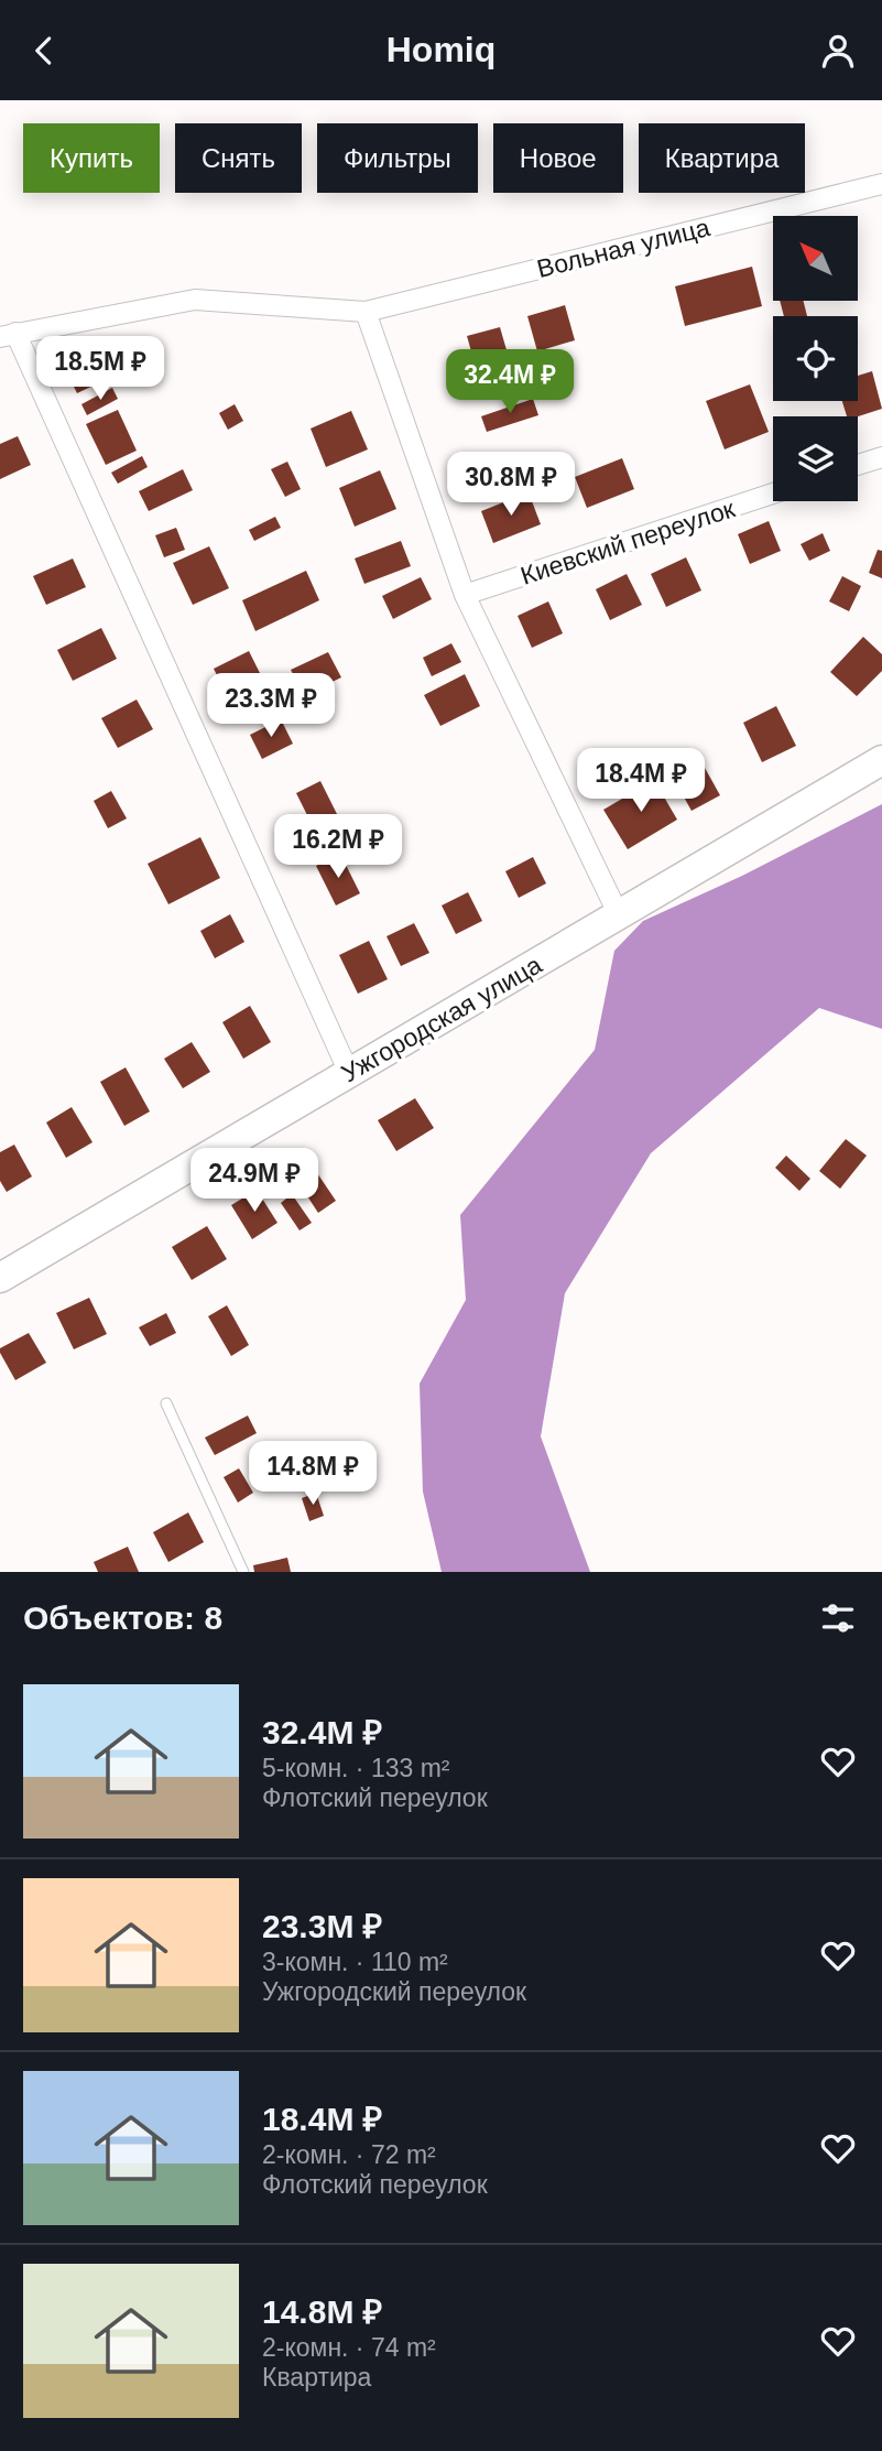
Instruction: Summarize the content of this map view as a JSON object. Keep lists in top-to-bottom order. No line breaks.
{"streets":{"street":["Вольная улица","Киевский переулок","Ужгородская улица"]},"north":"top left","page":{"header":"Homiq","chip":["Купить","Снять","Фильтры","Новое","Квартира"],"price":["18.5M ₽","32.4M ₽","30.8M ₽","23.3M ₽","18.4M ₽","16.2M ₽","24.9M ₽","14.8M ₽"],"heading":"Объектов: 8","list":[{"name":"32.4M ₽","note":"5-комн. · 133 m² · Флотский переулок"},{"name":"23.3M ₽","note":"3-комн. · 110 m² · Ужгородский переулок"},{"name":"18.4M ₽","note":"2-комн. · 72 m² · Флотский переулок"},{"name":"14.8M ₽","note":"2-комн. · 74 m² · Квартира"}]}}
